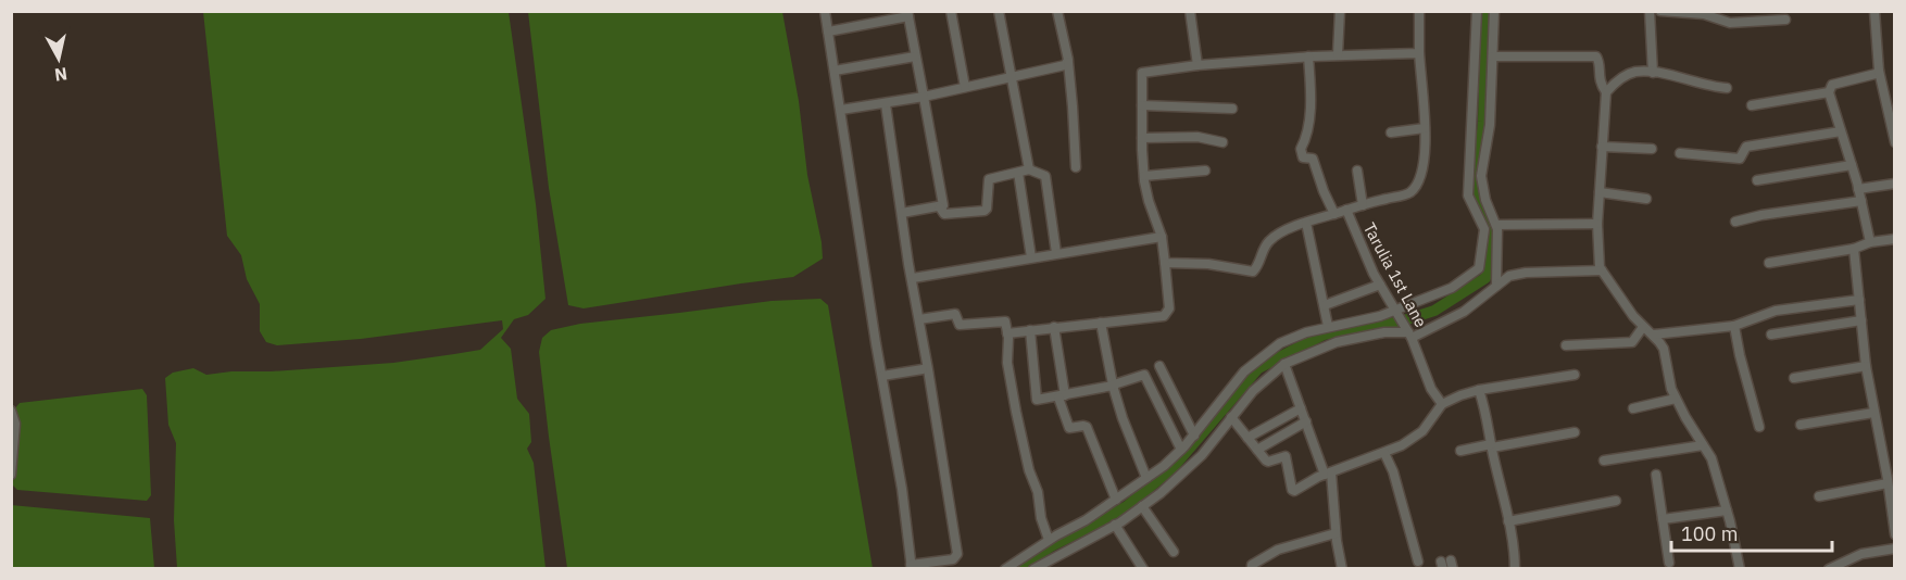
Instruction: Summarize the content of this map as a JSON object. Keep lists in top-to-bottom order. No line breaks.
{"streets":{"street":["Tarulia 1st Lane"]},"scale_bar":"100 m","north":"bottom"}
